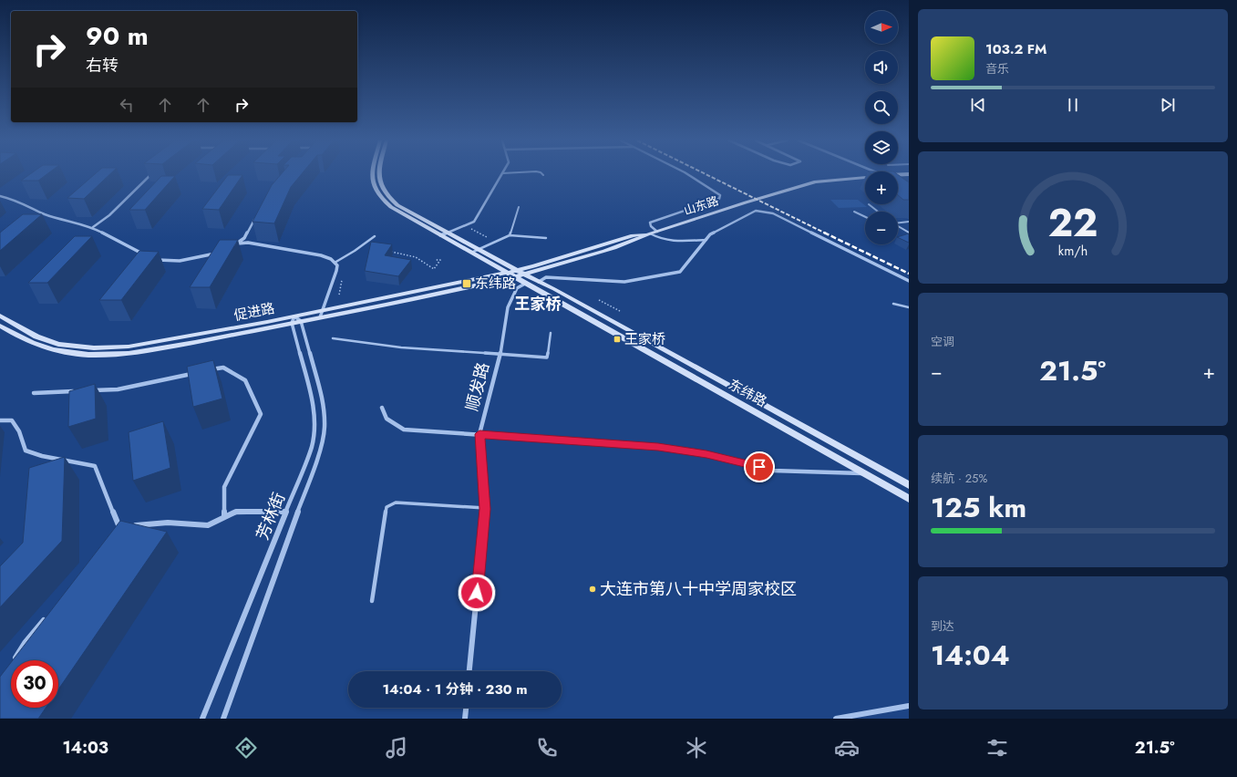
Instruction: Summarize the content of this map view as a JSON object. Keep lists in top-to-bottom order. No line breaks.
{"streets":{"main road":["山东路","促进路","东纬路"],"street":["顺发路","芳林街"]},"crossings":[["山东路","促进路"],["山东路","东纬路"],["促进路","东纬路"],["促进路","芳林街"],["顺发路","东纬路"]],"districts":["王家桥"],"places":{"transit":["东纬路","王家桥"],"other":["大连市第八十中学周家校区"]},"north":"right","page":{"map_buttons":["+","−"],"turn":["90 m","右转"],"song":["103.2 FM","音乐"],"tile":["空调",["续航 · 25%","125 km"],["到达","14:04"]],"heat":["−","21.5°","+"],"limit":"30","trip":"14:04 · 1 分钟 · 230 m","tabs":["14:03","21.5°"],"gauge":["22","km/h"]}}
